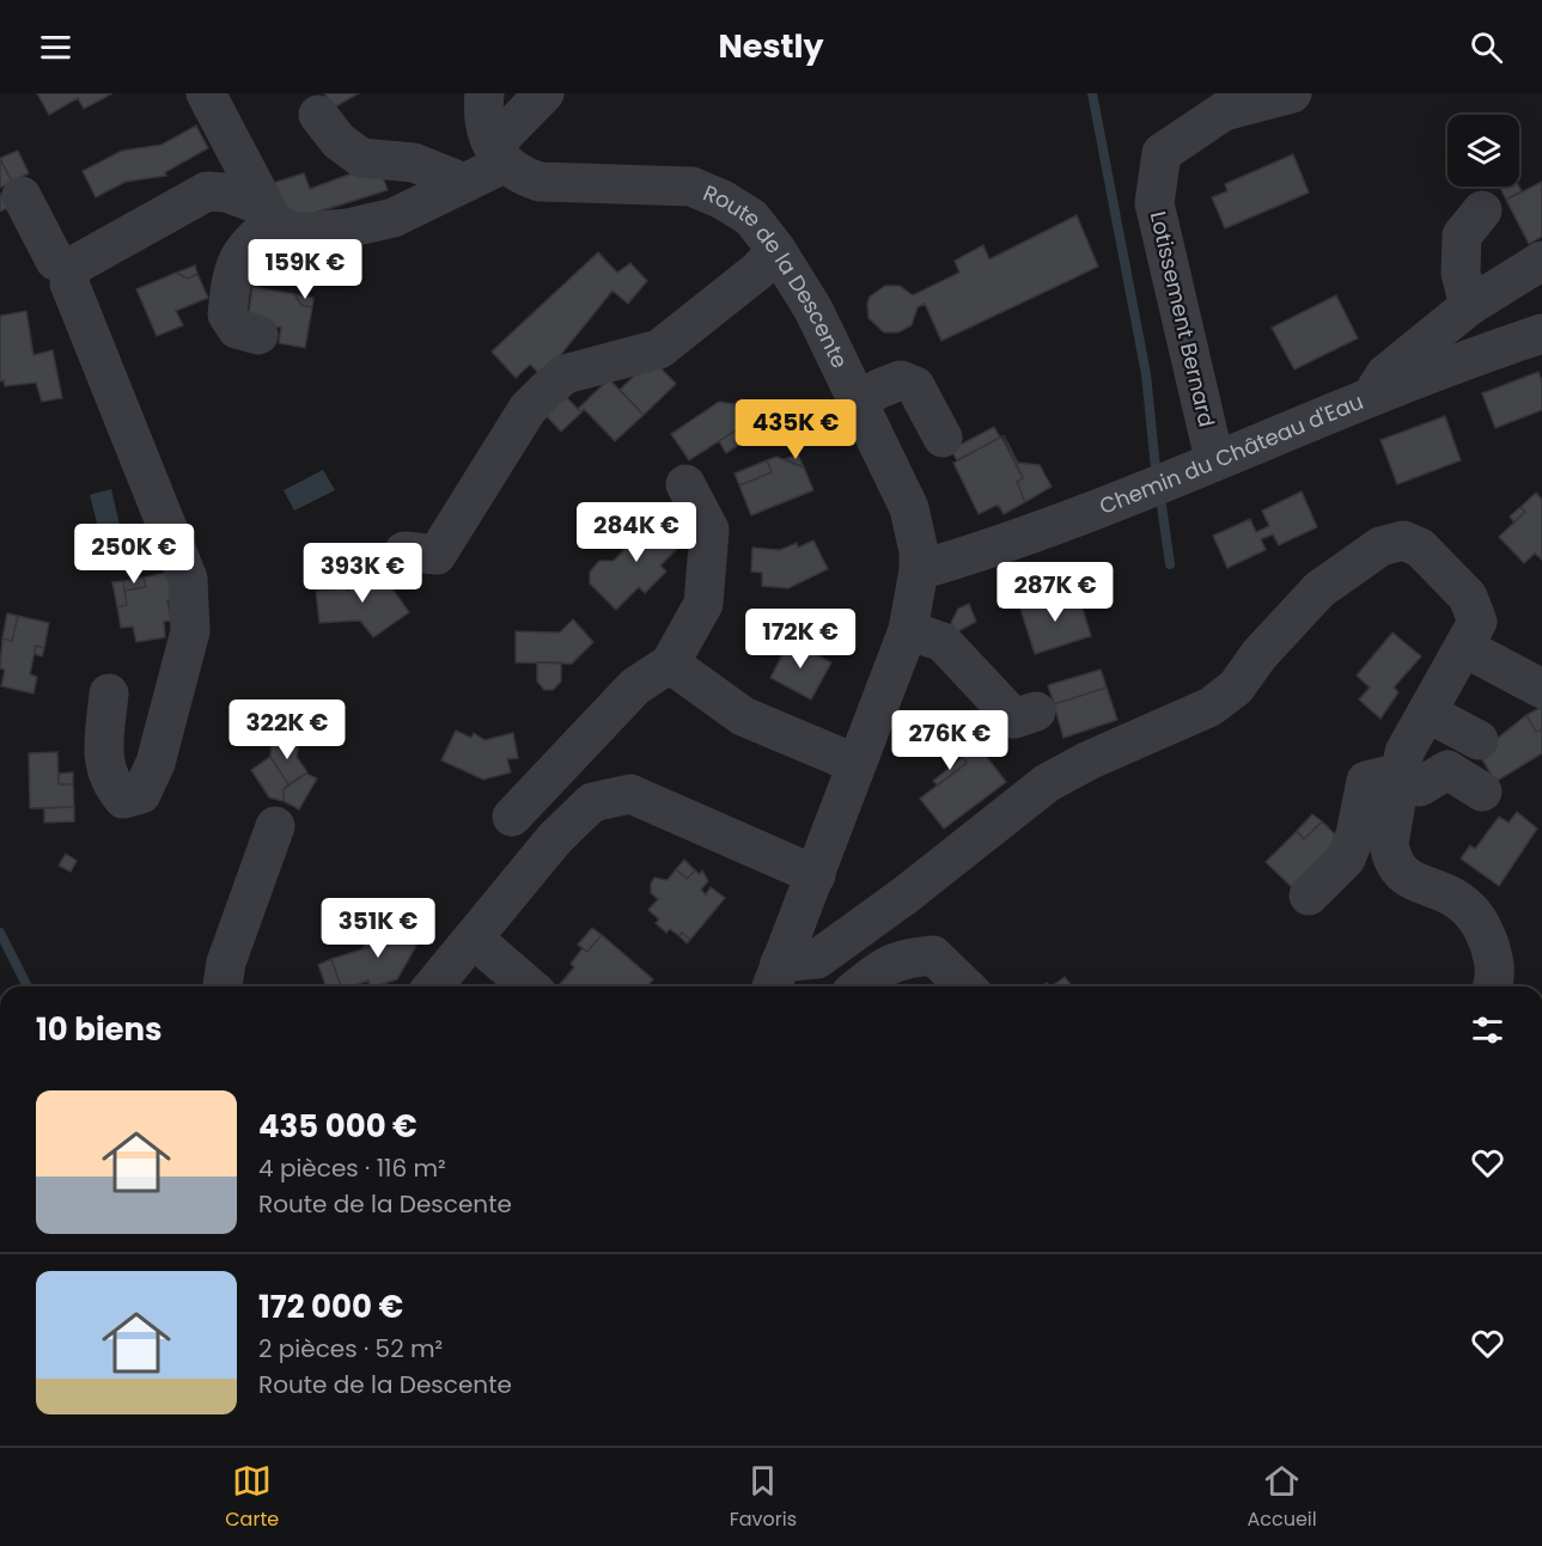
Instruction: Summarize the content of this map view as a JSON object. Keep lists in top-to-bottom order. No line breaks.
{"streets":{"street":["Route de la Descente","Lotissement Bernard","Chemin du Château d'Eau"]},"crossings":[["Route de la Descente","Chemin du Château d'Eau"],["Lotissement Bernard","Chemin du Château d'Eau"]],"page":{"header":"Nestly","price":["159K €","435K €","284K €","250K €","393K €","287K €","172K €","322K €","276K €","351K €"],"heading":"10 biens","list":[{"name":"435 000 €","note":"4 pièces · 116 m² · Route de la Descente"},{"name":"172 000 €","note":"2 pièces · 52 m² · Route de la Descente"}],"tabs":["Carte","Favoris","Accueil"]}}
